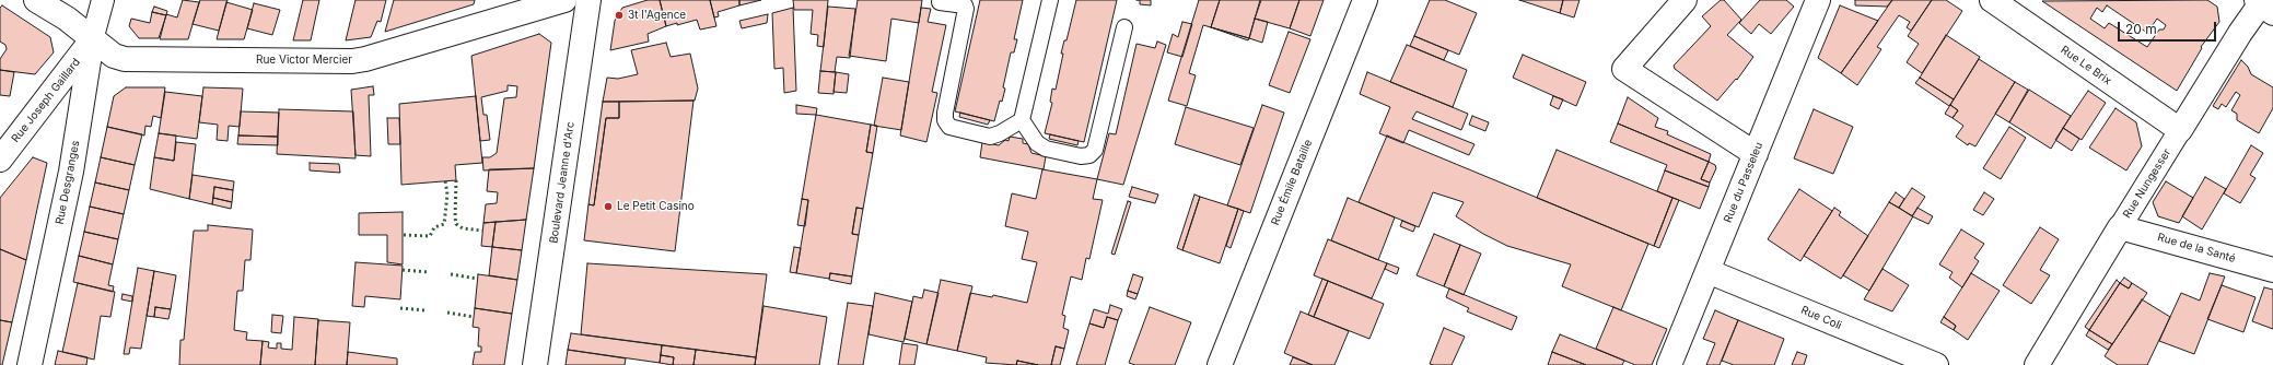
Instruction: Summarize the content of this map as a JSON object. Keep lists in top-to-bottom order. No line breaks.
{"streets":{"street":["Rue Victor Mercier","Rue Le Brix","Rue Joseph Gaillard","Rue Desgranges","Boulevard Jeanne d'Arc","Rue Émile Bataille","Rue du Passeleu","Rue Nungesser","Rue de la Santé","Rue Coli"]},"crossings":[["Rue Victor Mercier","Rue Joseph Gaillard"],["Rue Victor Mercier","Rue Desgranges"],["Rue Le Brix","Rue Nungesser"],["Rue Joseph Gaillard","Rue Desgranges"],["Rue du Passeleu","Rue Coli"],["Rue Nungesser","Rue de la Santé"]],"places":["3t l'Agence","Le Petit Casino"],"scale_bar":"20 m"}
